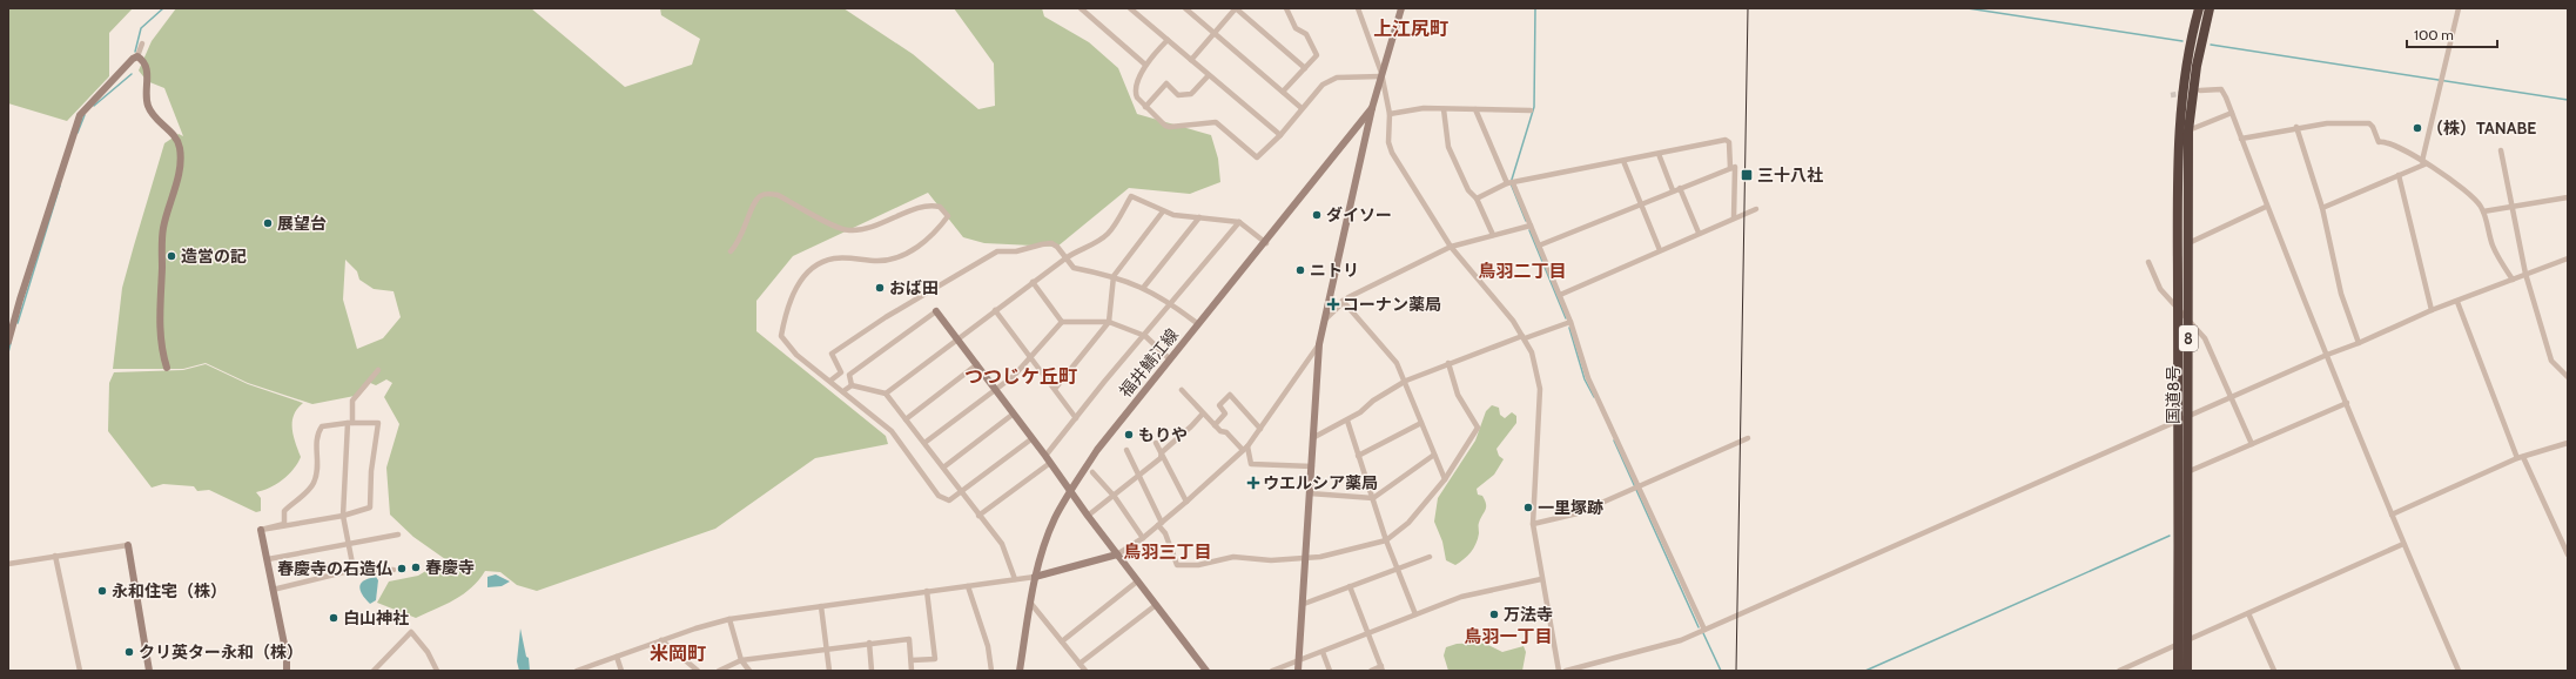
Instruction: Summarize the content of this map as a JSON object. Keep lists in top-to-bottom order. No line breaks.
{"streets":{"highway":["8","国道8号"],"street":["福井鯖江線"]},"districts":["上江尻町","鳥羽二丁目","つつじケ丘町","鳥羽三丁目","鳥羽一丁目","米岡町"],"places":{"other":["（株）TANABE","ダイソー","展望台","造営の記","ニトリ","おば田","もりや","一里塚跡","春慶寺","春慶寺の石造仏","永和住宅（株）","万法寺","白山神社","クリ英ター永和（株）"],"transit":["三十八社"],"health":["コーナン薬局","ウエルシア薬局"]},"scale_bar":"100 m"}
